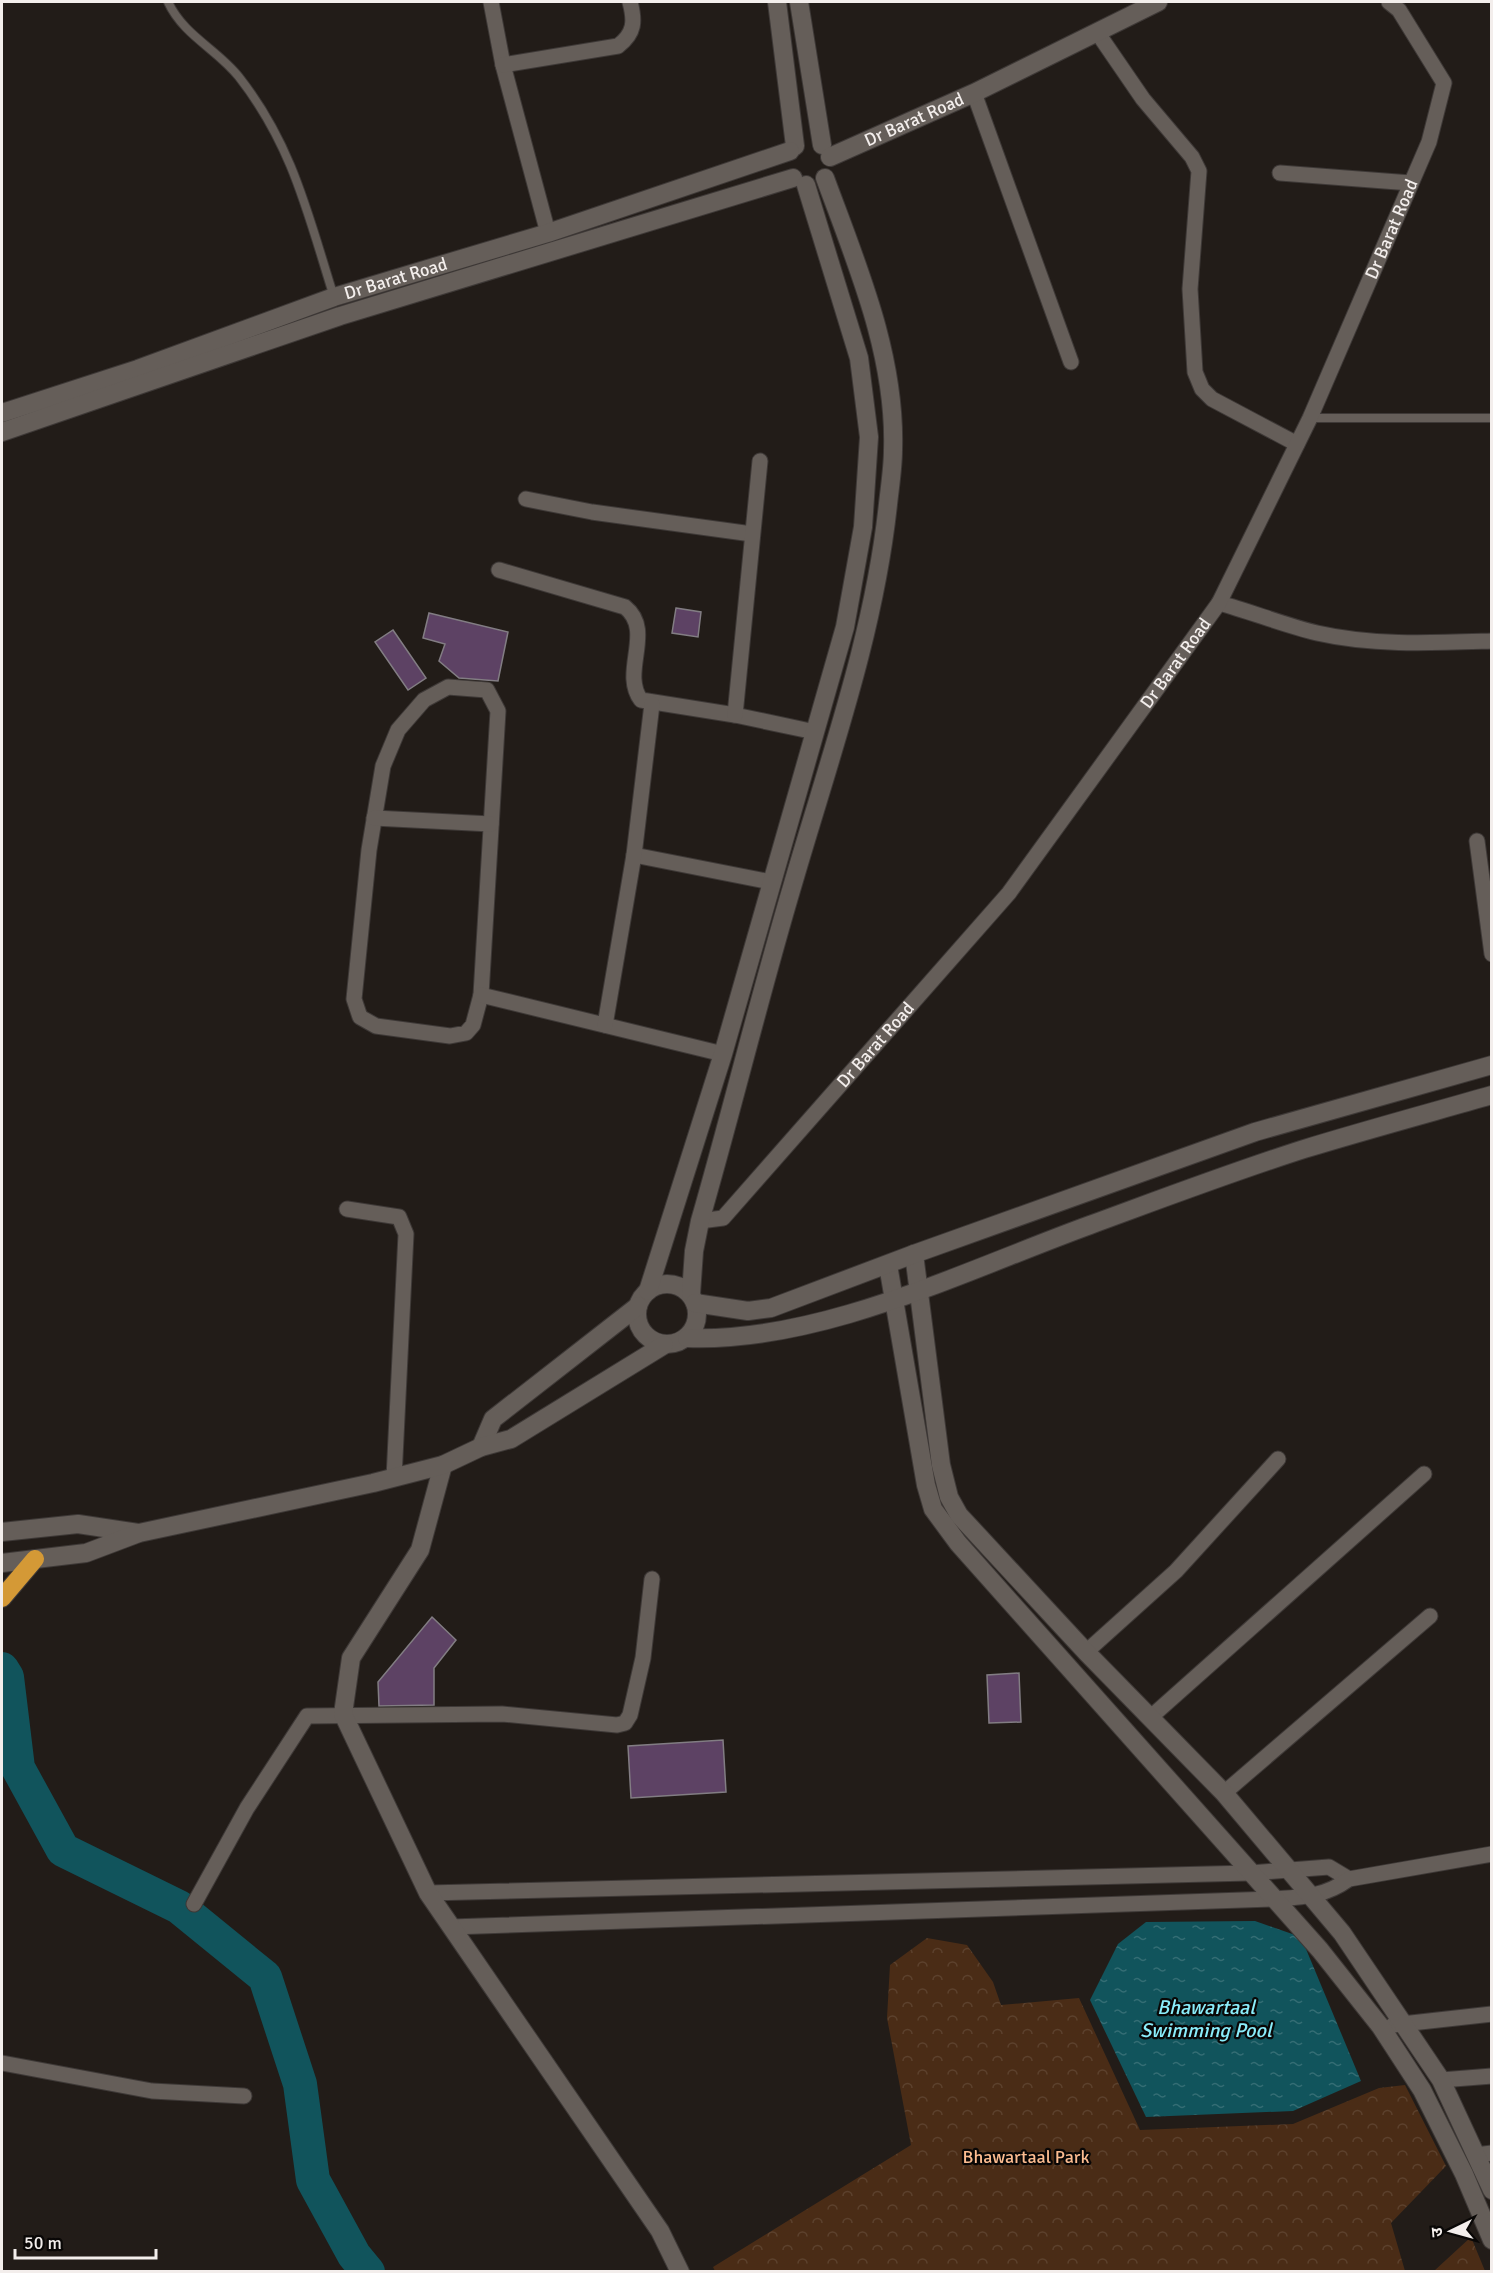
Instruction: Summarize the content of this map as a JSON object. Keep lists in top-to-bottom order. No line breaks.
{"streets":{"street":["Dr Barat Road"]},"water":["Bhawartaal Swimming Pool"],"parks":["Bhawartaal Park"],"scale_bar":"50 m","north":"left"}
